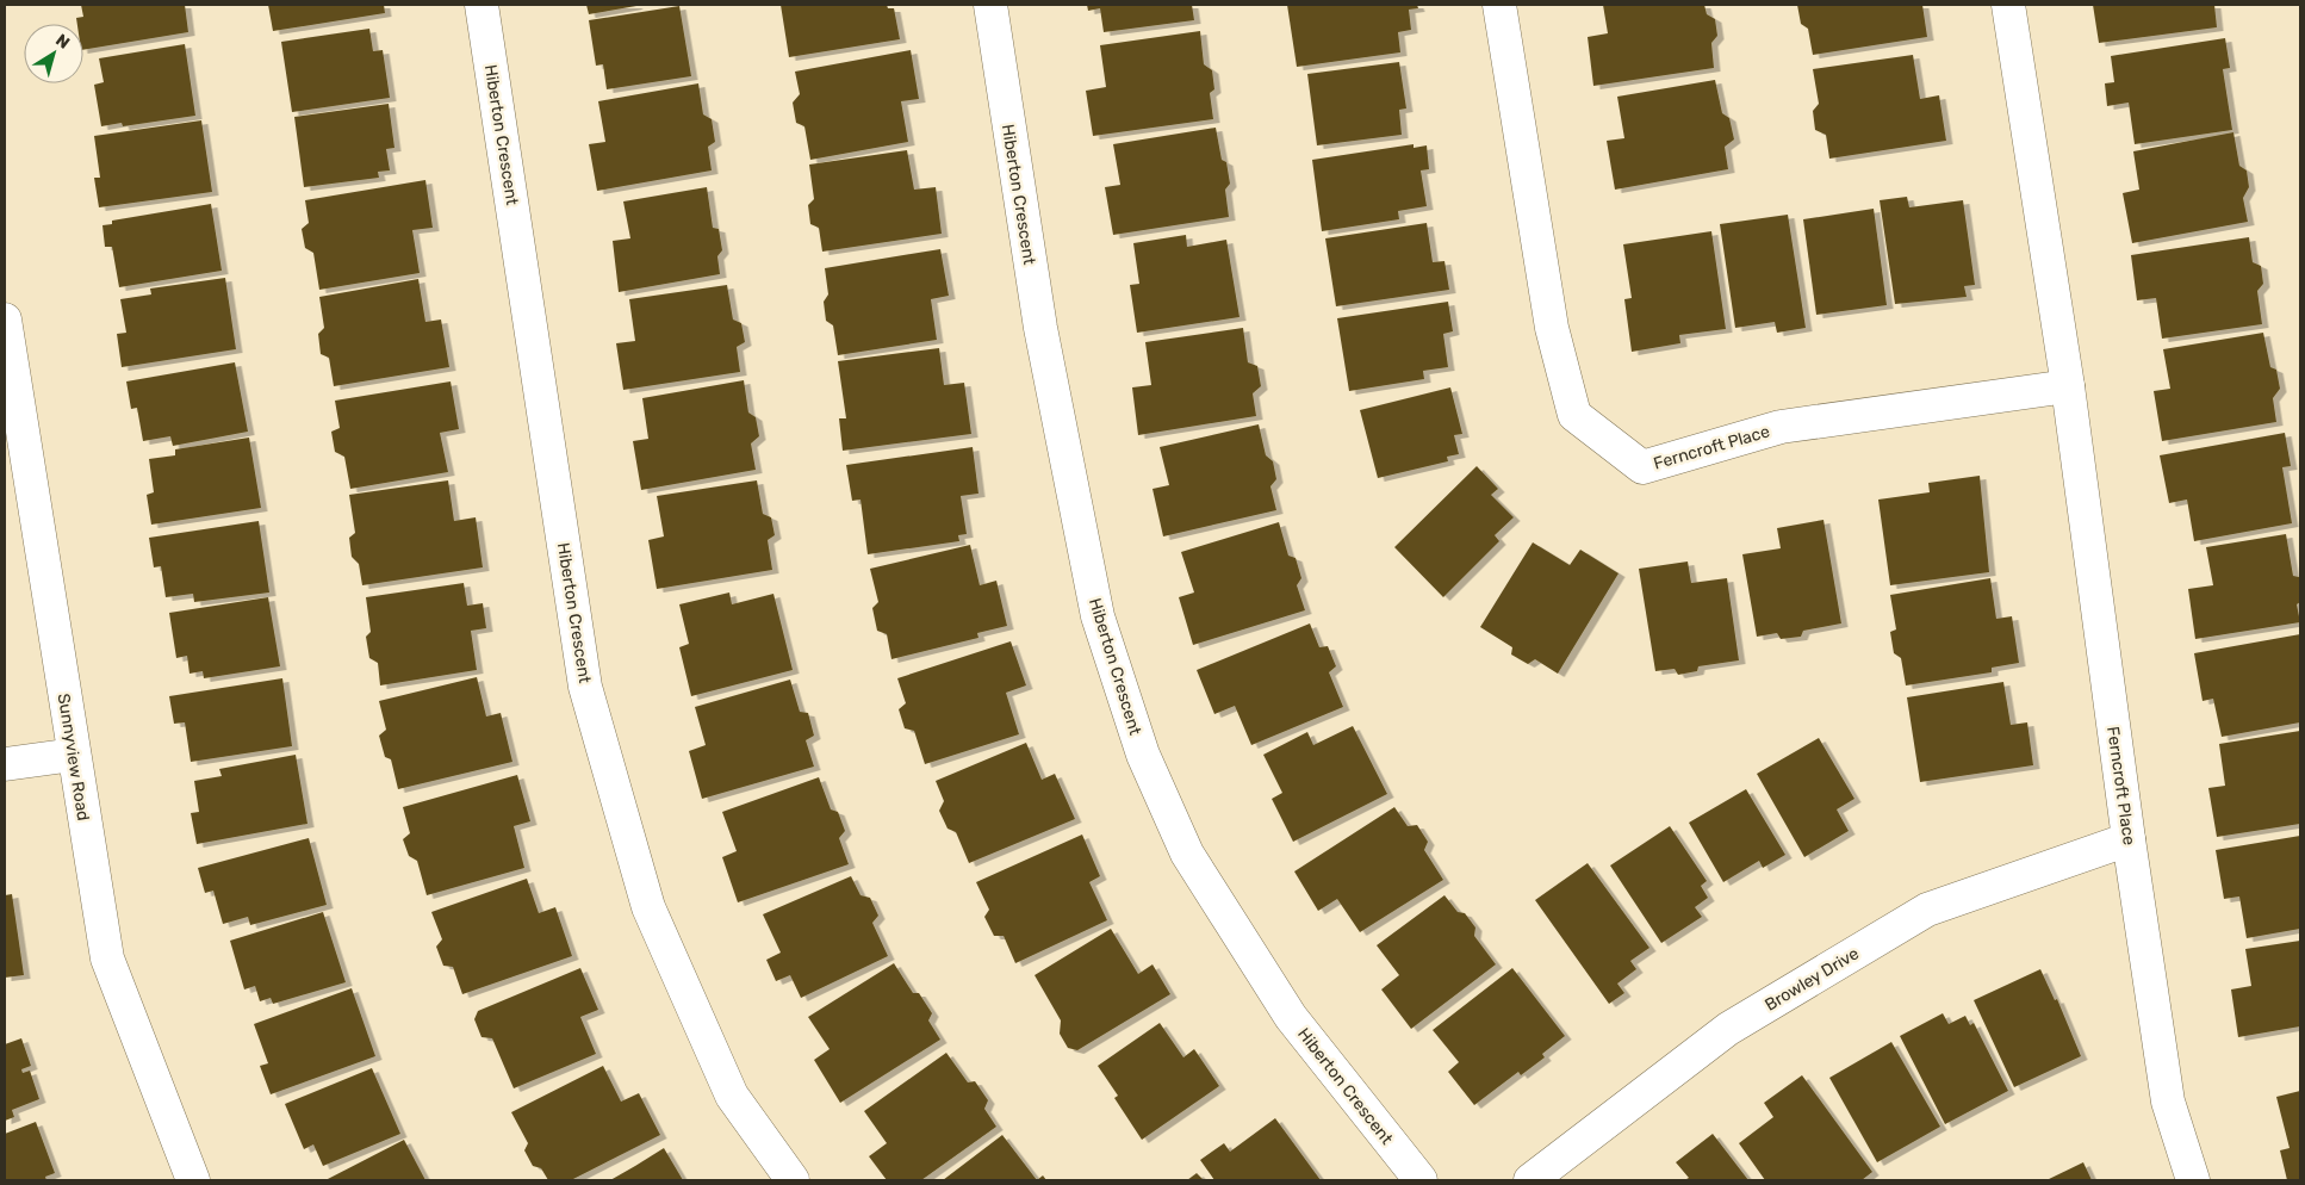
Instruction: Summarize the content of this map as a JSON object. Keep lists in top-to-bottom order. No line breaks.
{"streets":{"street":["Hiberton Crescent","Ferncroft Place","Sunnyview Road","Browley Drive"]},"crossings":[["Ferncroft Place","Browley Drive"]],"north":"top right"}
